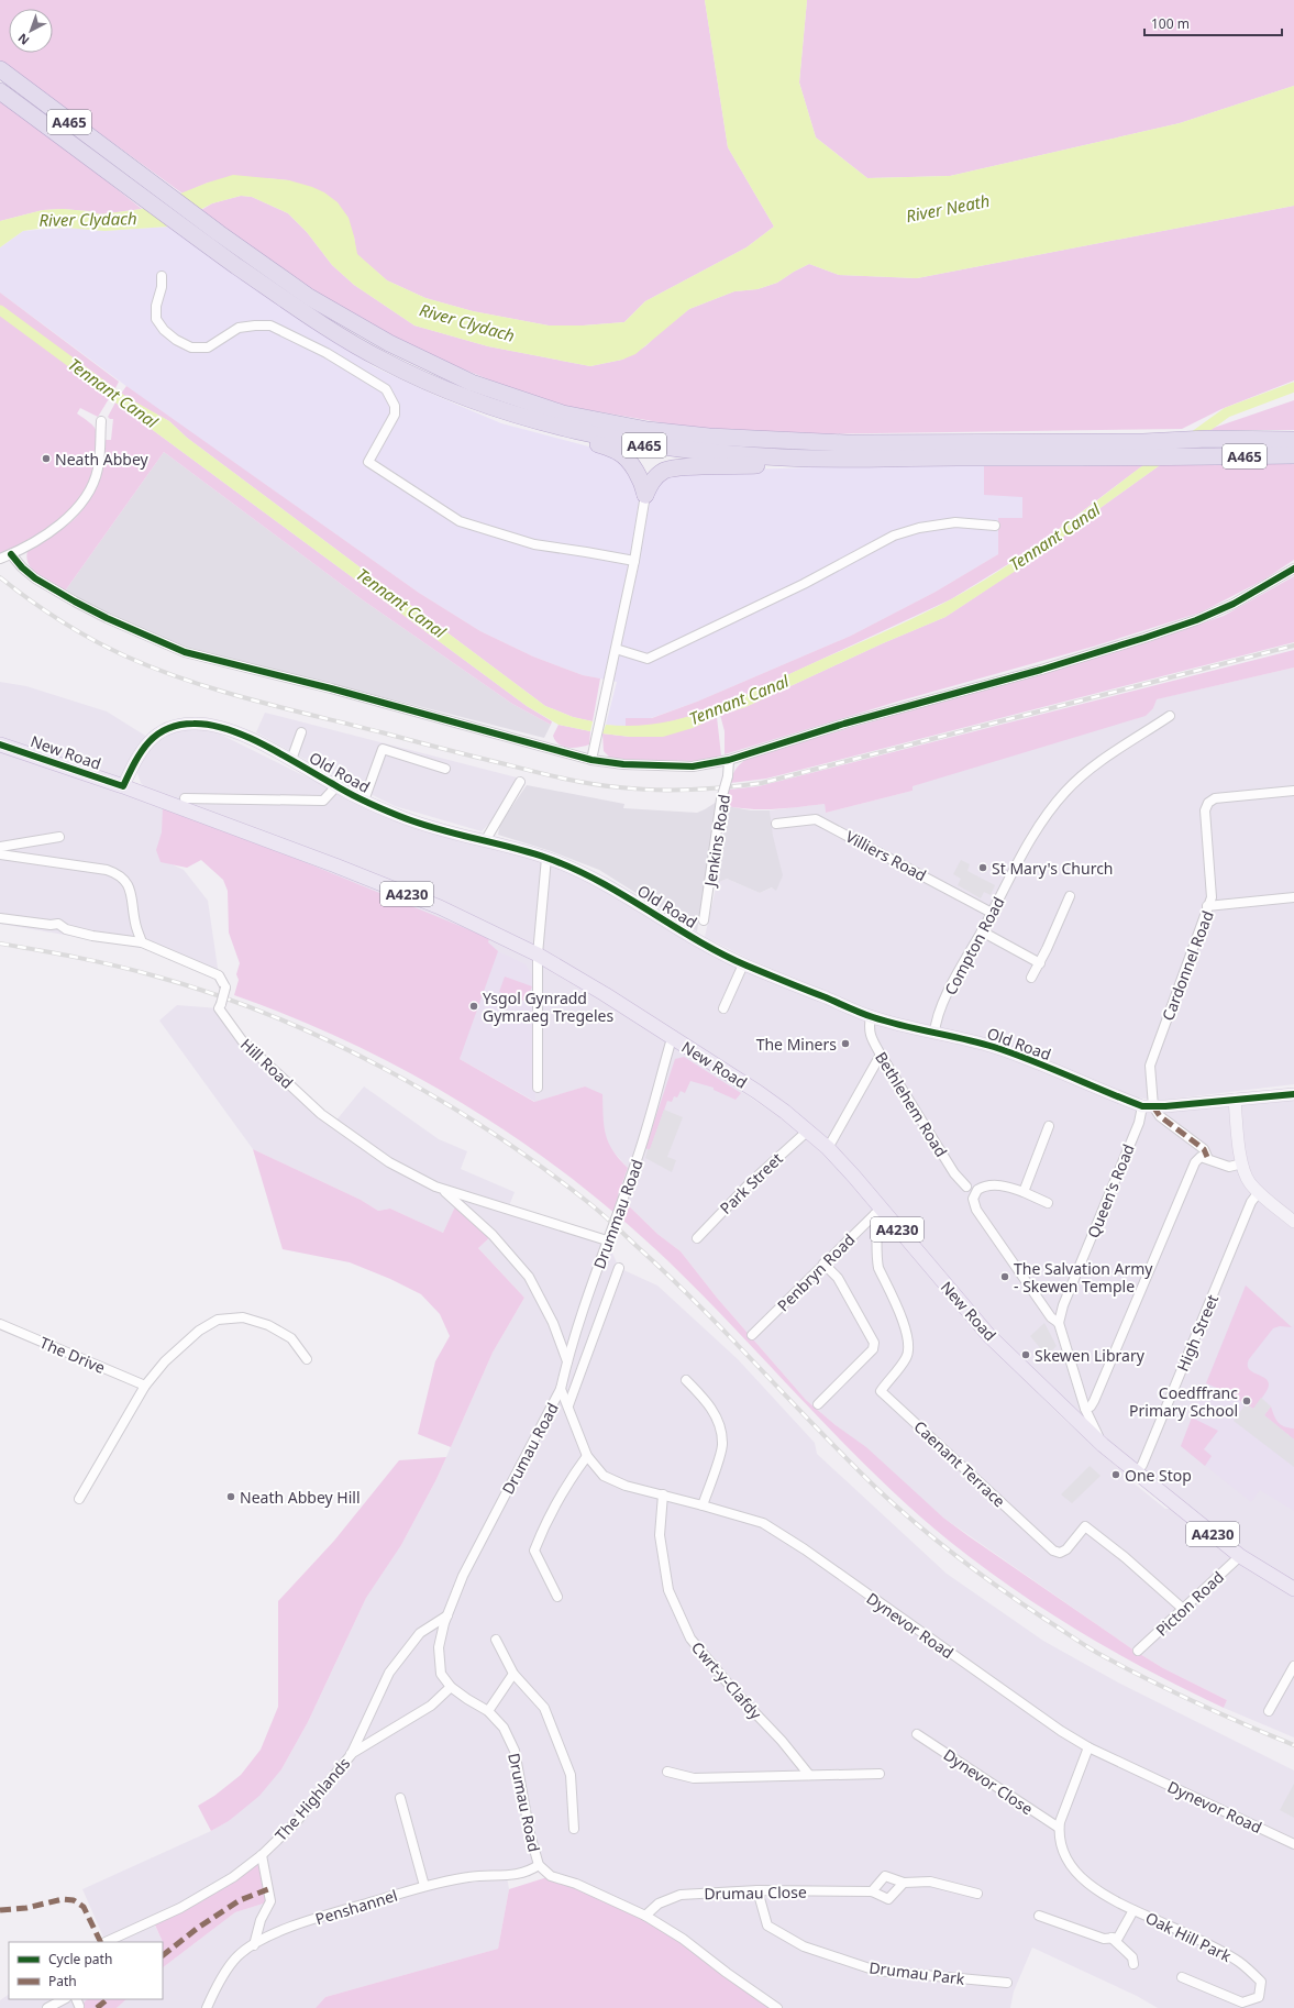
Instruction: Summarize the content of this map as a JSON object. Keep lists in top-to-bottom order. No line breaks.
{"streets":{"highway":["A465"],"main road":["New Road","Old Road","A4230"],"street":["Jenkins Road","Villiers Road","Compton Road","Cardonnel Road","Hill Road","Bethlehem Road","Park Street","Queen's Road","Drummau Road","Penbryn Road","High Street","The Drive","Drumau Road","Caenant Terrace","Picton Road","Dynevor Road","Cwrt-y-Clafdy","Dynevor Close","The Highlands","Drumau Close","Penshannel","Oak Hill Park","Drumau Park"]},"crossings":[["New Road","Old Road"],["New Road","Park Street"],["New Road","Drummau Road"],["New Road","Penbryn Road"],["New Road","High Street"],["New Road","Caenant Terrace"],["New Road","Picton Road"],["Old Road","Compton Road"],["Old Road","Cardonnel Road"],["Old Road","Bethlehem Road"],["Old Road","Queen's Road"],["Villiers Road","Compton Road"],["Cardonnel Road","Queen's Road"],["Hill Road","Drummau Road"],["Drummau Road","Drumau Road"],["Drummau Road","Dynevor Road"],["Penbryn Road","Caenant Terrace"],["Drumau Road","Dynevor Road"],["Drumau Road","The Highlands"],["Drumau Road","Drumau Close"],["Drumau Road","Penshannel"],["Caenant Terrace","Picton Road"],["Dynevor Road","Cwrt-y-Clafdy"],["Dynevor Close","Oak Hill Park"],["Drumau Close","Drumau Park"]],"water":["River Neath","River Clydach","Tennant Canal"],"places":["Neath Abbey","St Mary's Church","Ysgol Gynradd Gymraeg Tregeles","The Miners","The Salvation Army - Skewen Temple","Skewen Library","Coedffranc Primary School","One Stop","Neath Abbey Hill"],"legend":["Cycle path","Path"],"scale_bar":"100 m","north":"bottom left"}
